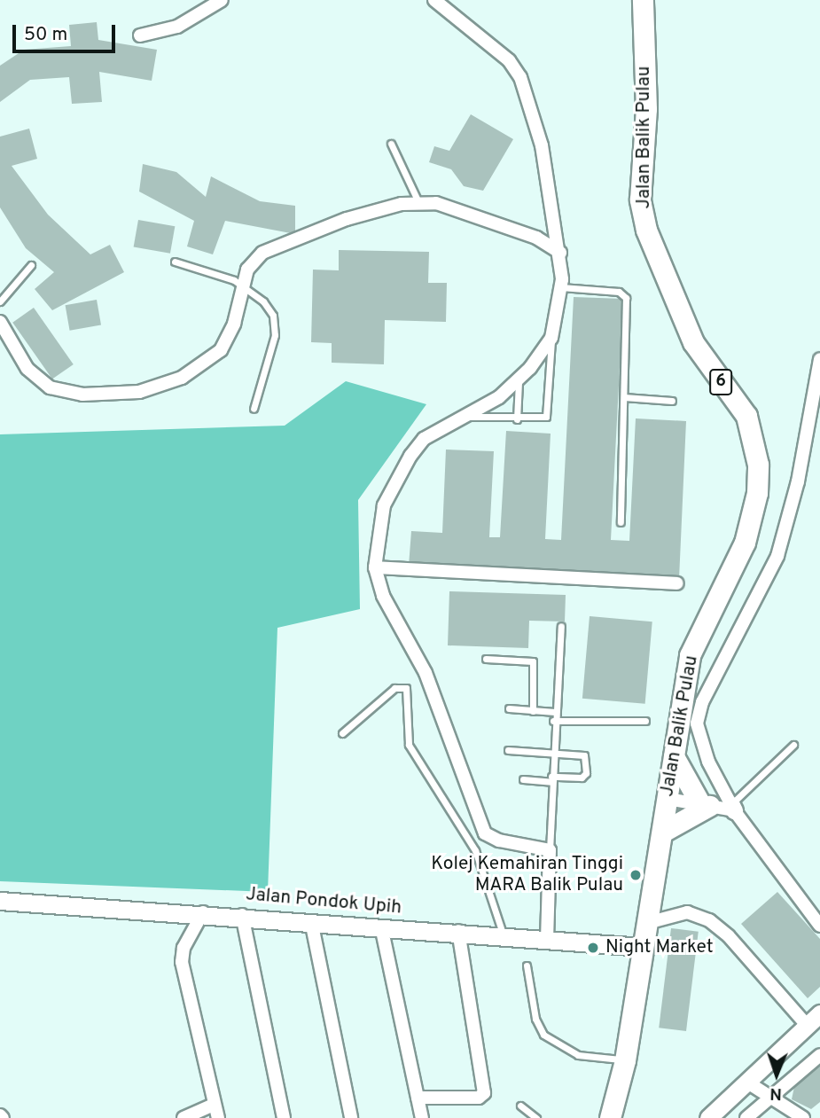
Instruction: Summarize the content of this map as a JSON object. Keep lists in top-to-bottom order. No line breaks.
{"streets":{"main road":["Jalan Balik Pulau","6","Jalan Pondok Upih"]},"crossings":[["Jalan Balik Pulau","Jalan Pondok Upih"]],"places":["Kolej Kemahiran Tinggi MARA Balik Pulau","Night Market"],"scale_bar":"50 m","north":"bottom"}
